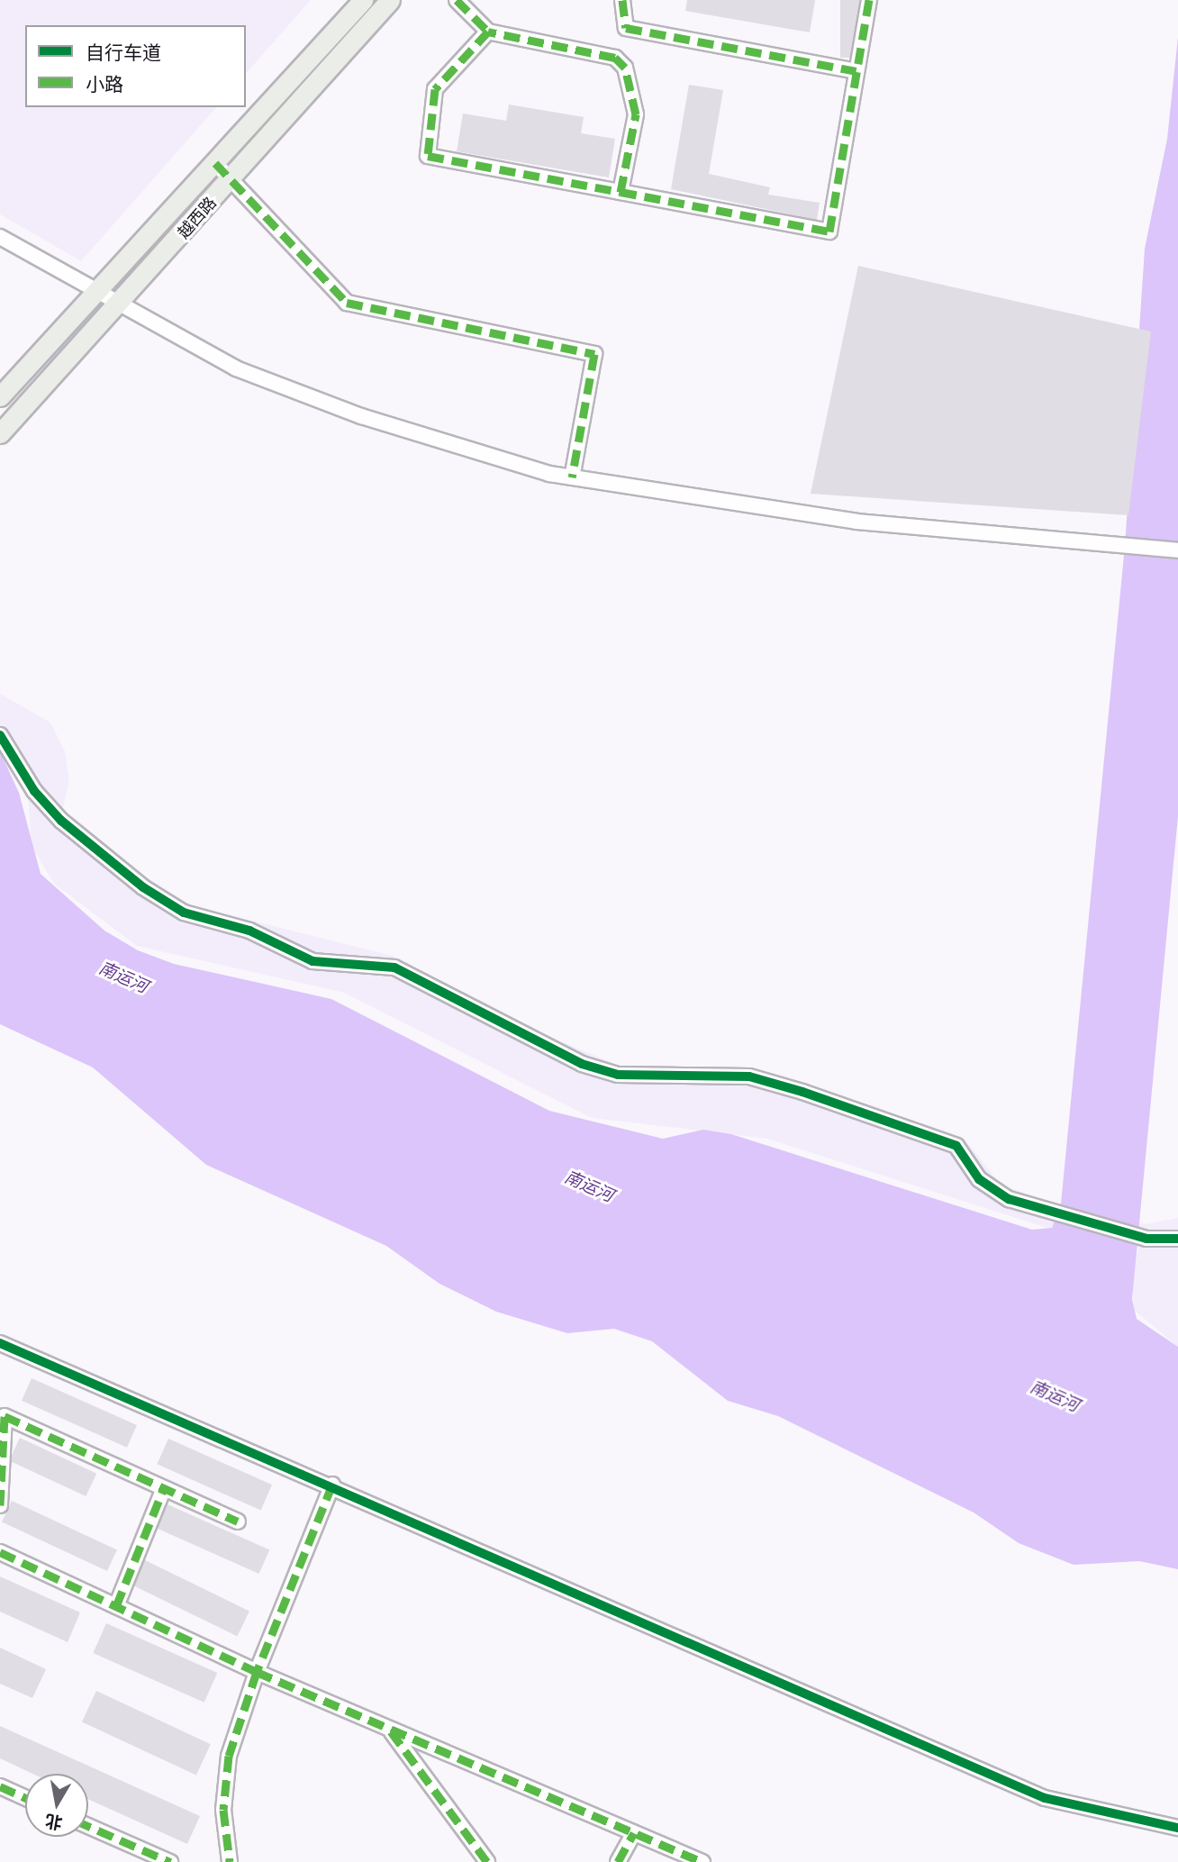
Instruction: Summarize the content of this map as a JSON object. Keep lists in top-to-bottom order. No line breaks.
{"streets":{"main road":["越西路"]},"water":["南运河"],"legend":["自行车道","小路"],"north":"bottom"}
